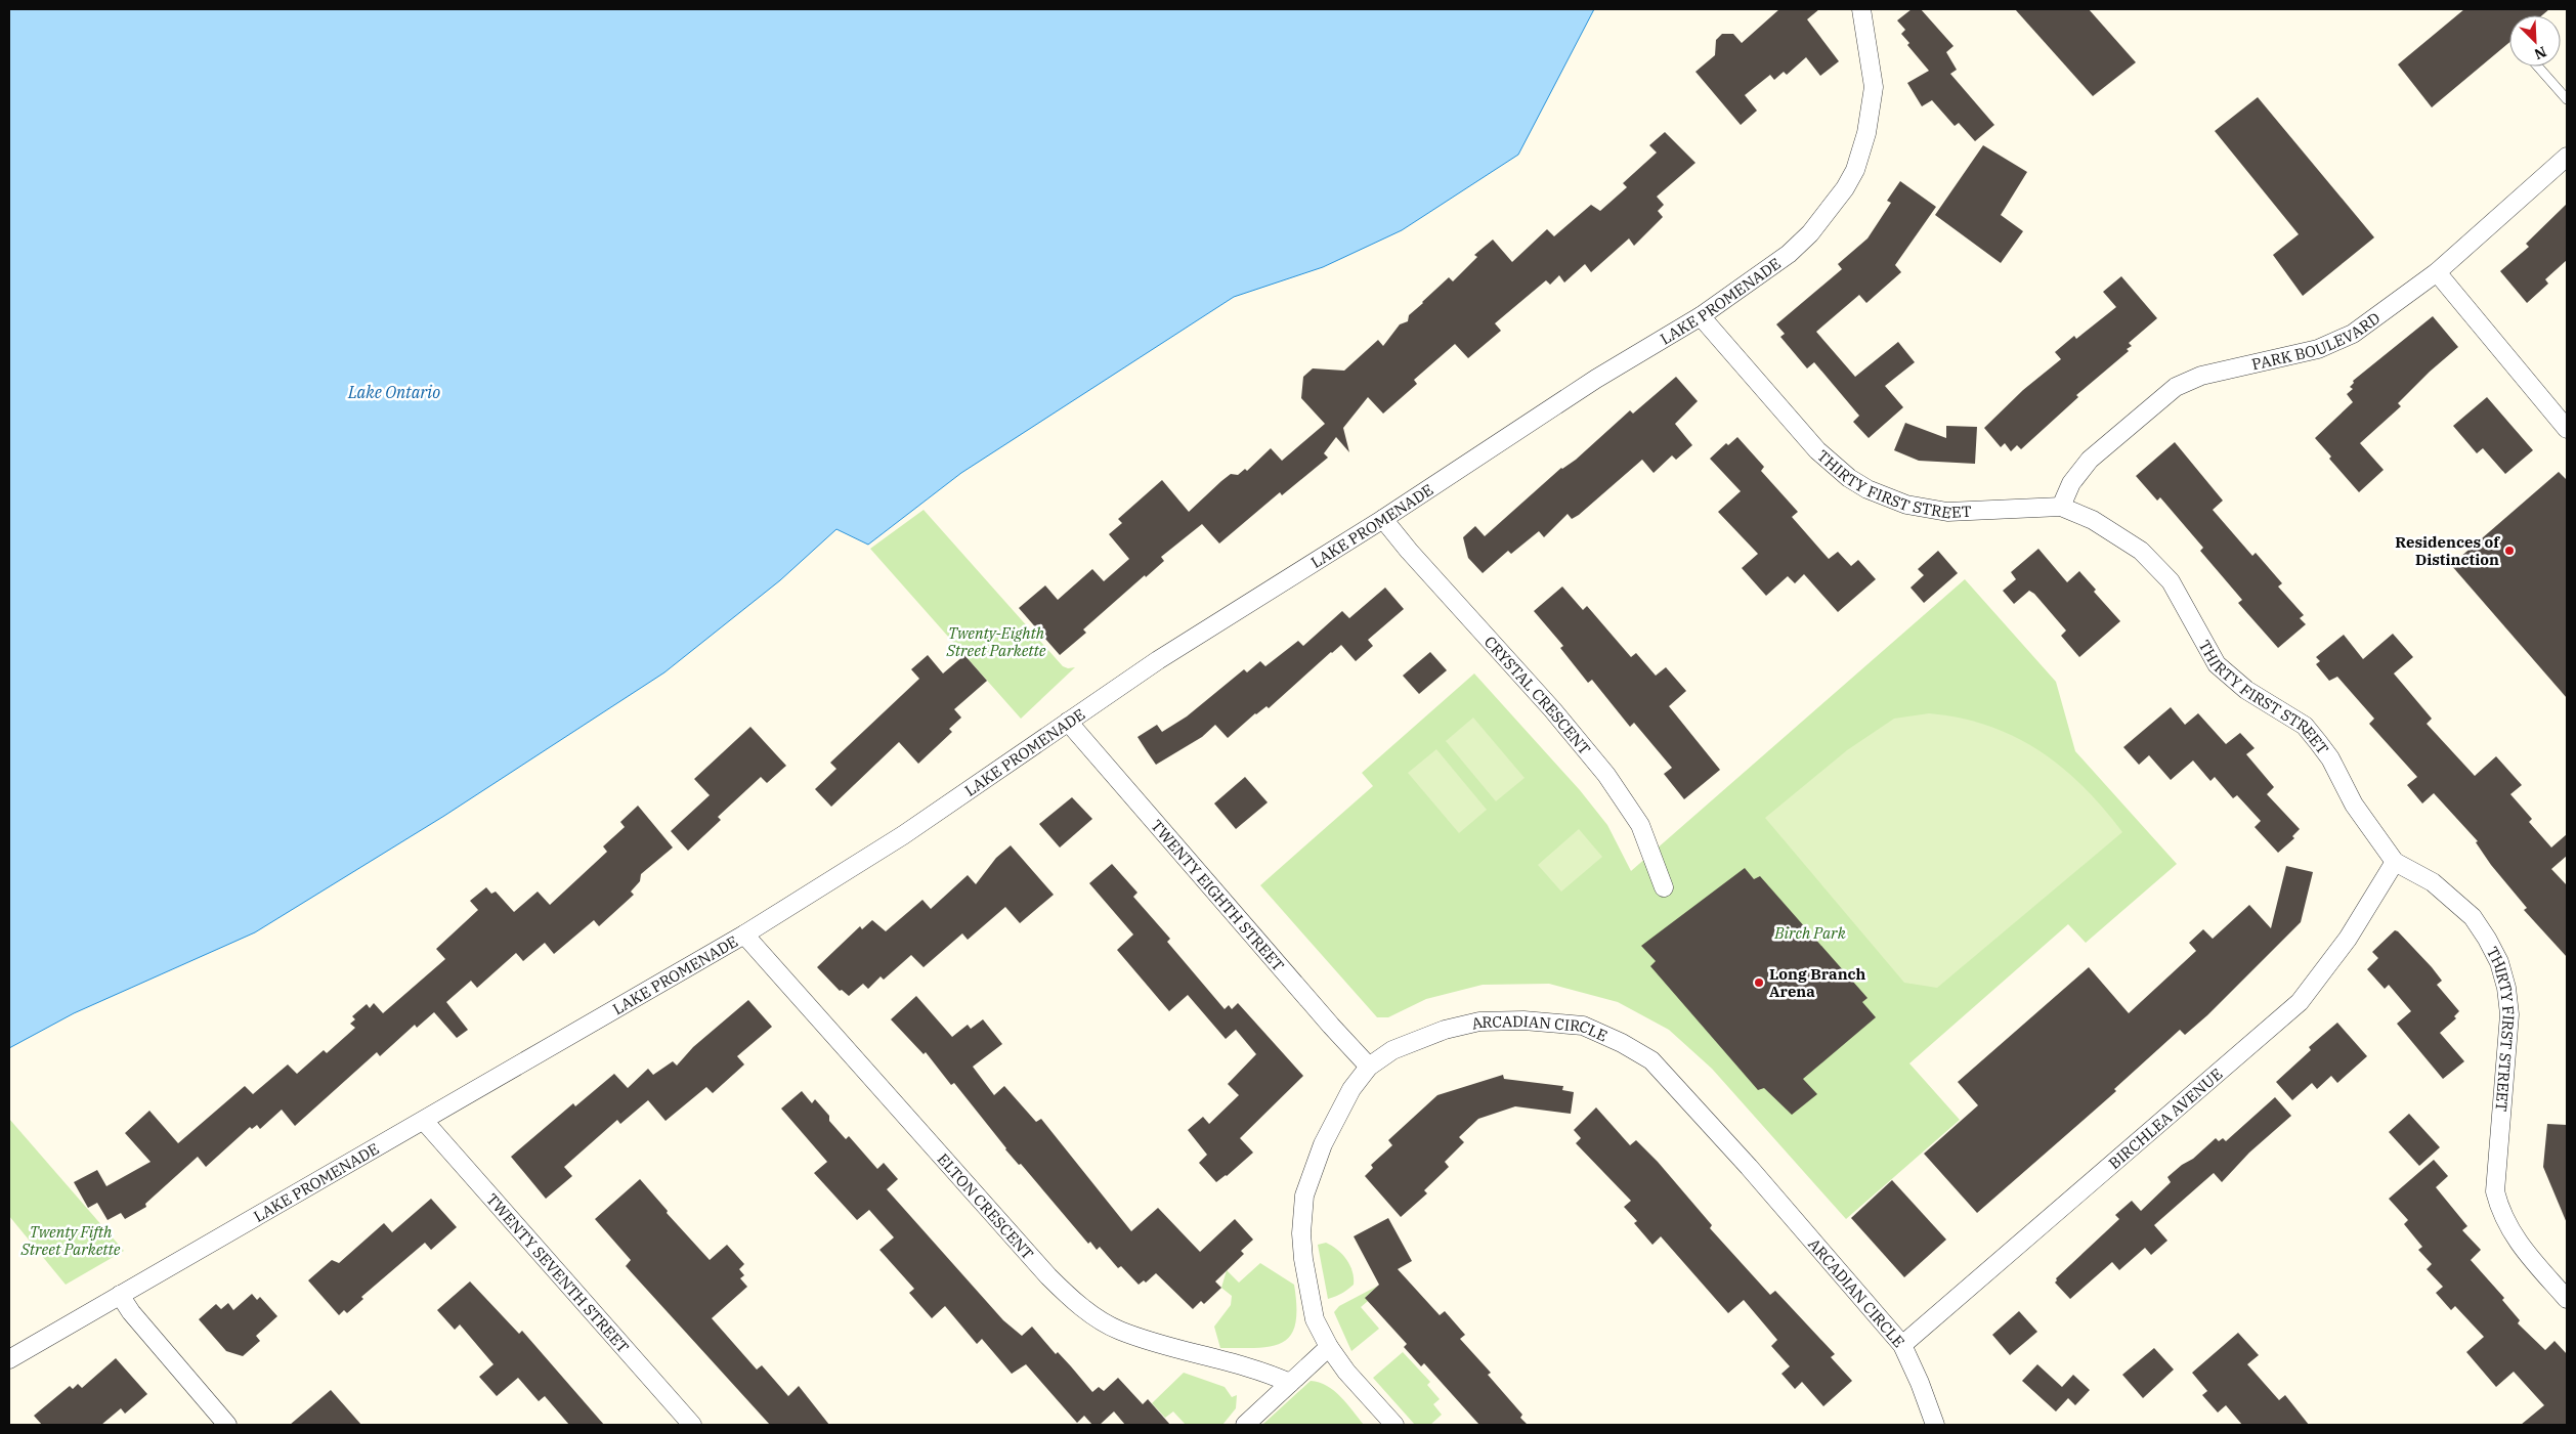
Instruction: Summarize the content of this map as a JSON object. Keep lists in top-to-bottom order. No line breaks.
{"streets":{"street":["LAKE PROMENADE","PARK BOULEVARD","THIRTY FIRST STREET","CRYSTAL CRESCENT","TWENTY EIGHTH STREET","ARCADIAN CIRCLE","BIRCHLEA AVENUE","ELTON CRESCENT","TWENTY SEVENTH STREET"]},"crossings":[["LAKE PROMENADE","THIRTY FIRST STREET"],["LAKE PROMENADE","CRYSTAL CRESCENT"],["LAKE PROMENADE","TWENTY EIGHTH STREET"],["LAKE PROMENADE","ELTON CRESCENT"],["LAKE PROMENADE","TWENTY SEVENTH STREET"],["PARK BOULEVARD","THIRTY FIRST STREET"],["THIRTY FIRST STREET","BIRCHLEA AVENUE"],["TWENTY EIGHTH STREET","ARCADIAN CIRCLE"],["ARCADIAN CIRCLE","BIRCHLEA AVENUE"]],"water":["Lake Ontario"],"parks":["Twenty-Eighth Street Parkette","Birch Park","Twenty Fifth Street Parkette"],"places":["Residences of Distinction","Long Branch Arena"],"north":"bottom right"}
